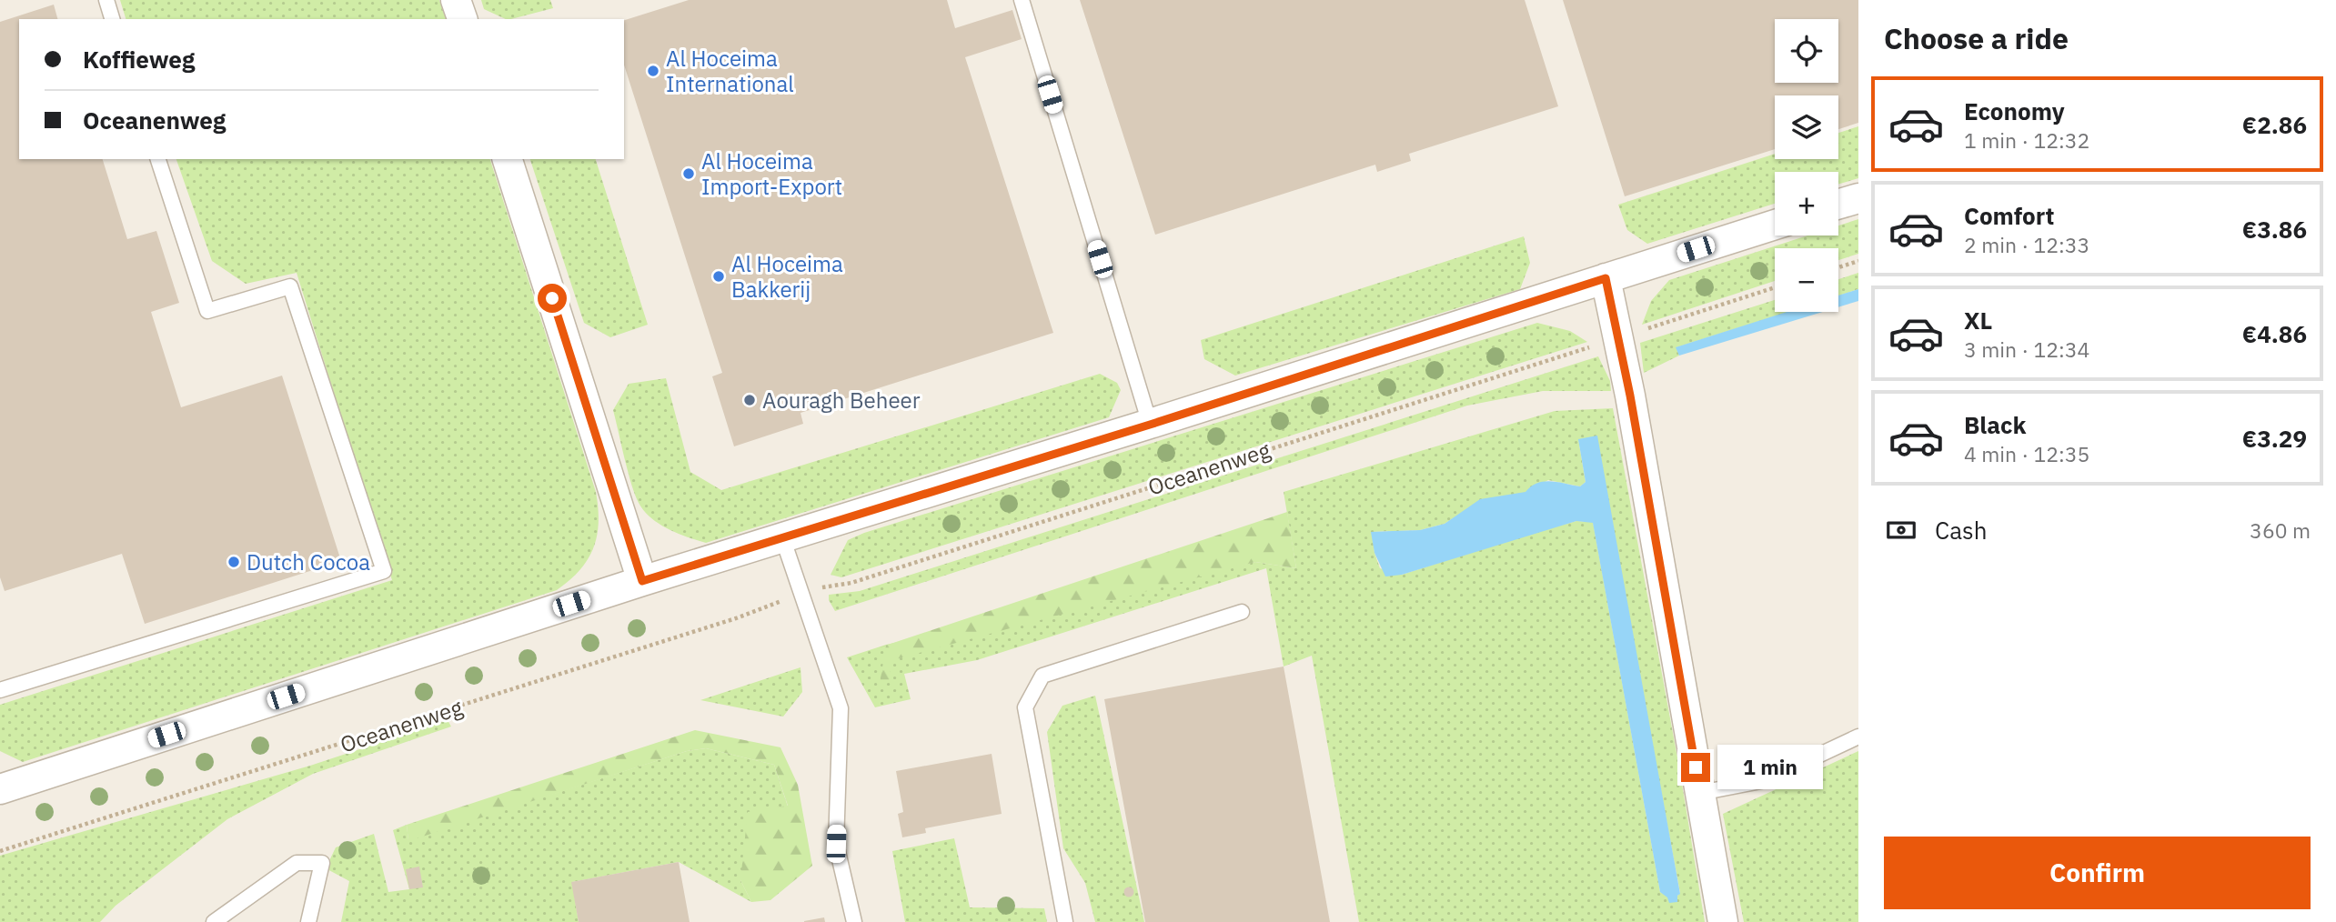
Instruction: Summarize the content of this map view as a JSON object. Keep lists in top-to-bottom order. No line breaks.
{"streets":{"path":["Oceanenweg"]},"places":["Al Hoceima International","Al Hoceima Import-Export","Al Hoceima Bakkerij","Aouragh Beheer","Dutch Cocoa"],"page":{"heading":"Choose a ride","map_buttons":["+","−"],"banner":["Koffieweg","Oceanenweg"],"list":[{"name":"Economy","note":"1 min · 12:32","value":"€2.86"},{"name":"Comfort","note":"2 min · 12:33","value":"€3.86"},{"name":"XL","note":"3 min · 12:34","value":"€4.86"},{"name":"Black","note":"4 min · 12:35","value":"€3.29"}],"pay":["Cash","360 m"],"bubble":"1 min","buttons":"Confirm"}}
